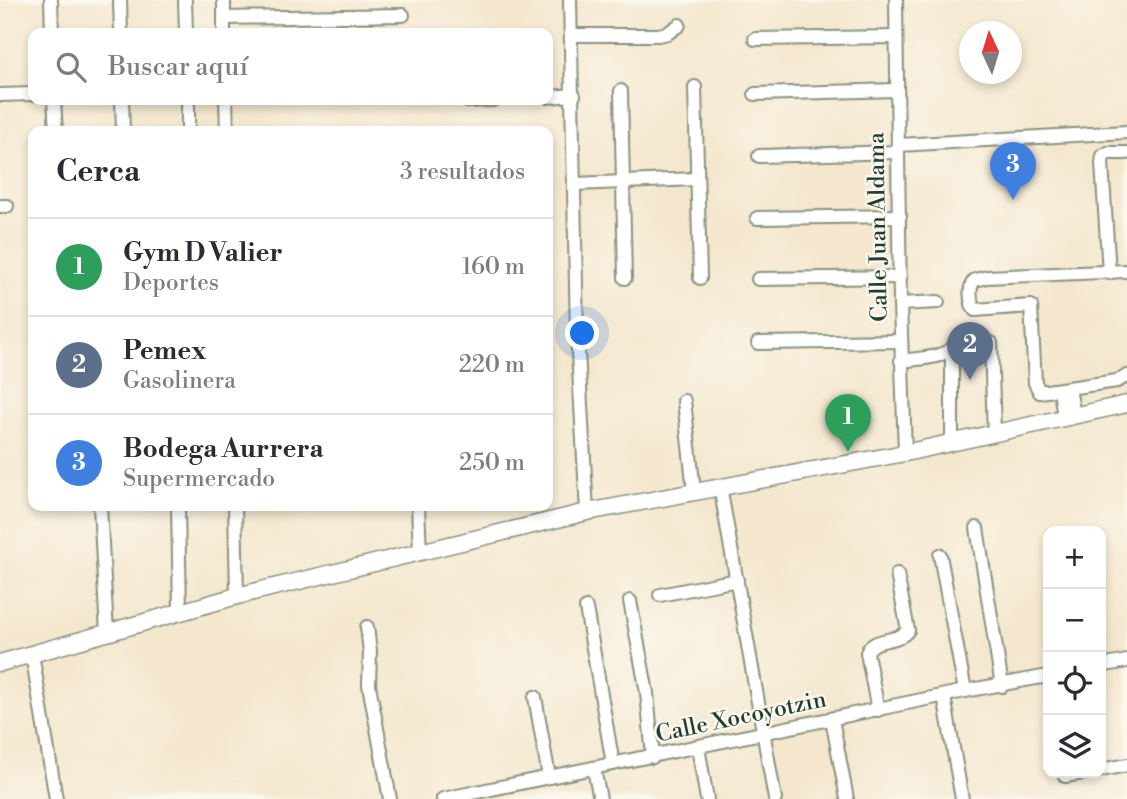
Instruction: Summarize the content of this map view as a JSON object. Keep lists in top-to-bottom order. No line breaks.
{"streets":{"street":["Calle Juan Aldama","Calle Xocoyotzin"]},"north":"top","page":{"search":"Buscar aquí","heading":["Cerca","3 resultados"],"pins":["3","2","1"],"list":[{"mark":"1","name":"Gym D Valier","note":"Deportes","value":"160 m"},{"mark":"2","name":"Pemex","note":"Gasolinera","value":"220 m"},{"mark":"3","name":"Bodega Aurrera","note":"Supermercado","value":"250 m"}],"map_buttons":["+","−"]}}
